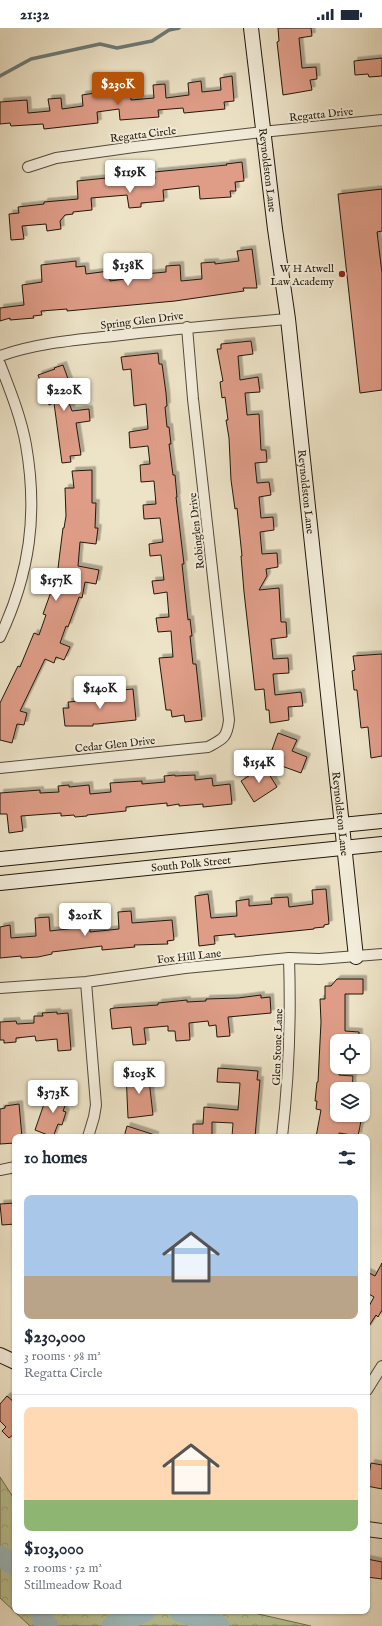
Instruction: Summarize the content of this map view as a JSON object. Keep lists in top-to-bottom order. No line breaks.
{"streets":{"street":["Regatta Drive","Regatta Circle","Reynoldston Lane","Spring Glen Drive","Robinglen Drive","Cedar Glen Drive","South Polk Street","Fox Hill Lane","Glen Stone Lane"]},"crossings":[["Regatta Drive","Regatta Circle"],["Regatta Drive","Reynoldston Lane"],["Regatta Circle","Reynoldston Lane"],["Reynoldston Lane","Spring Glen Drive"],["Reynoldston Lane","South Polk Street"],["Reynoldston Lane","Fox Hill Lane"],["Spring Glen Drive","Robinglen Drive"],["Robinglen Drive","Cedar Glen Drive"],["Fox Hill Lane","Glen Stone Lane"]],"places":["W H Atwell Law Academy"],"page":{"status":"21:32","price":["$230K","$119K","$138K","$220K","$157K","$140K","$154K","$201K","$103K","$373K"],"heading":"10 homes","list":[{"name":"$230,000","note":"3 rooms · 98 m² · Regatta Circle"},{"name":"$103,000","note":"2 rooms · 52 m² · Stillmeadow Road"}]}}
